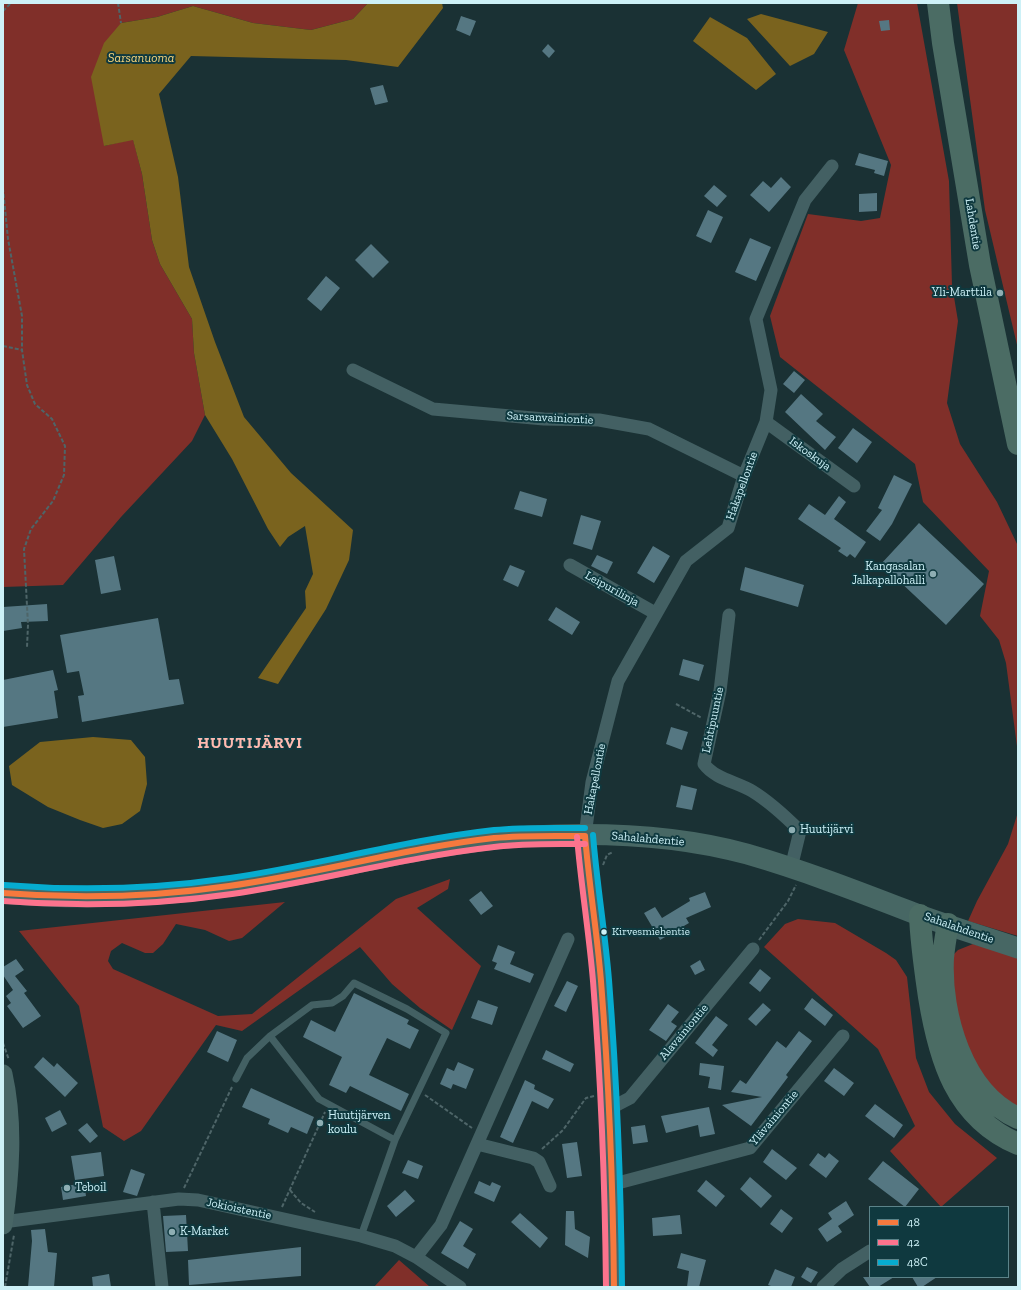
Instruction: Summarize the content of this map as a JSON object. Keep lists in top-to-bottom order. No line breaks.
{"streets":{"highway":["Lahdentie"],"main road":["Sahalahdentie"],"street":["Sarsanvainiontie","Iskoskuja","Hakapellontie","Leipurilinja","Lehtipuuntie","Alavainiontie","Ylävainiontie","Jokioistentie"]},"crossings":[["Sarsanvainiontie","Hakapellontie"],["Iskoskuja","Hakapellontie"],["Hakapellontie","Leipurilinja"],["Hakapellontie","Sahalahdentie"],["Lehtipuuntie","Sahalahdentie"]],"districts":["HUUTIJÄRVI"],"water":["Sarsanuoma"],"places":["Yli-Marttila","Kangasalan Jalkapallohalli","Huutijärvi","Kirvesmiehentie","Huutijärven koulu","Teboil","K-Market"],"lines":["transit line 48C","transit line 48","transit line 42"],"legend":["48","42","48C"]}
